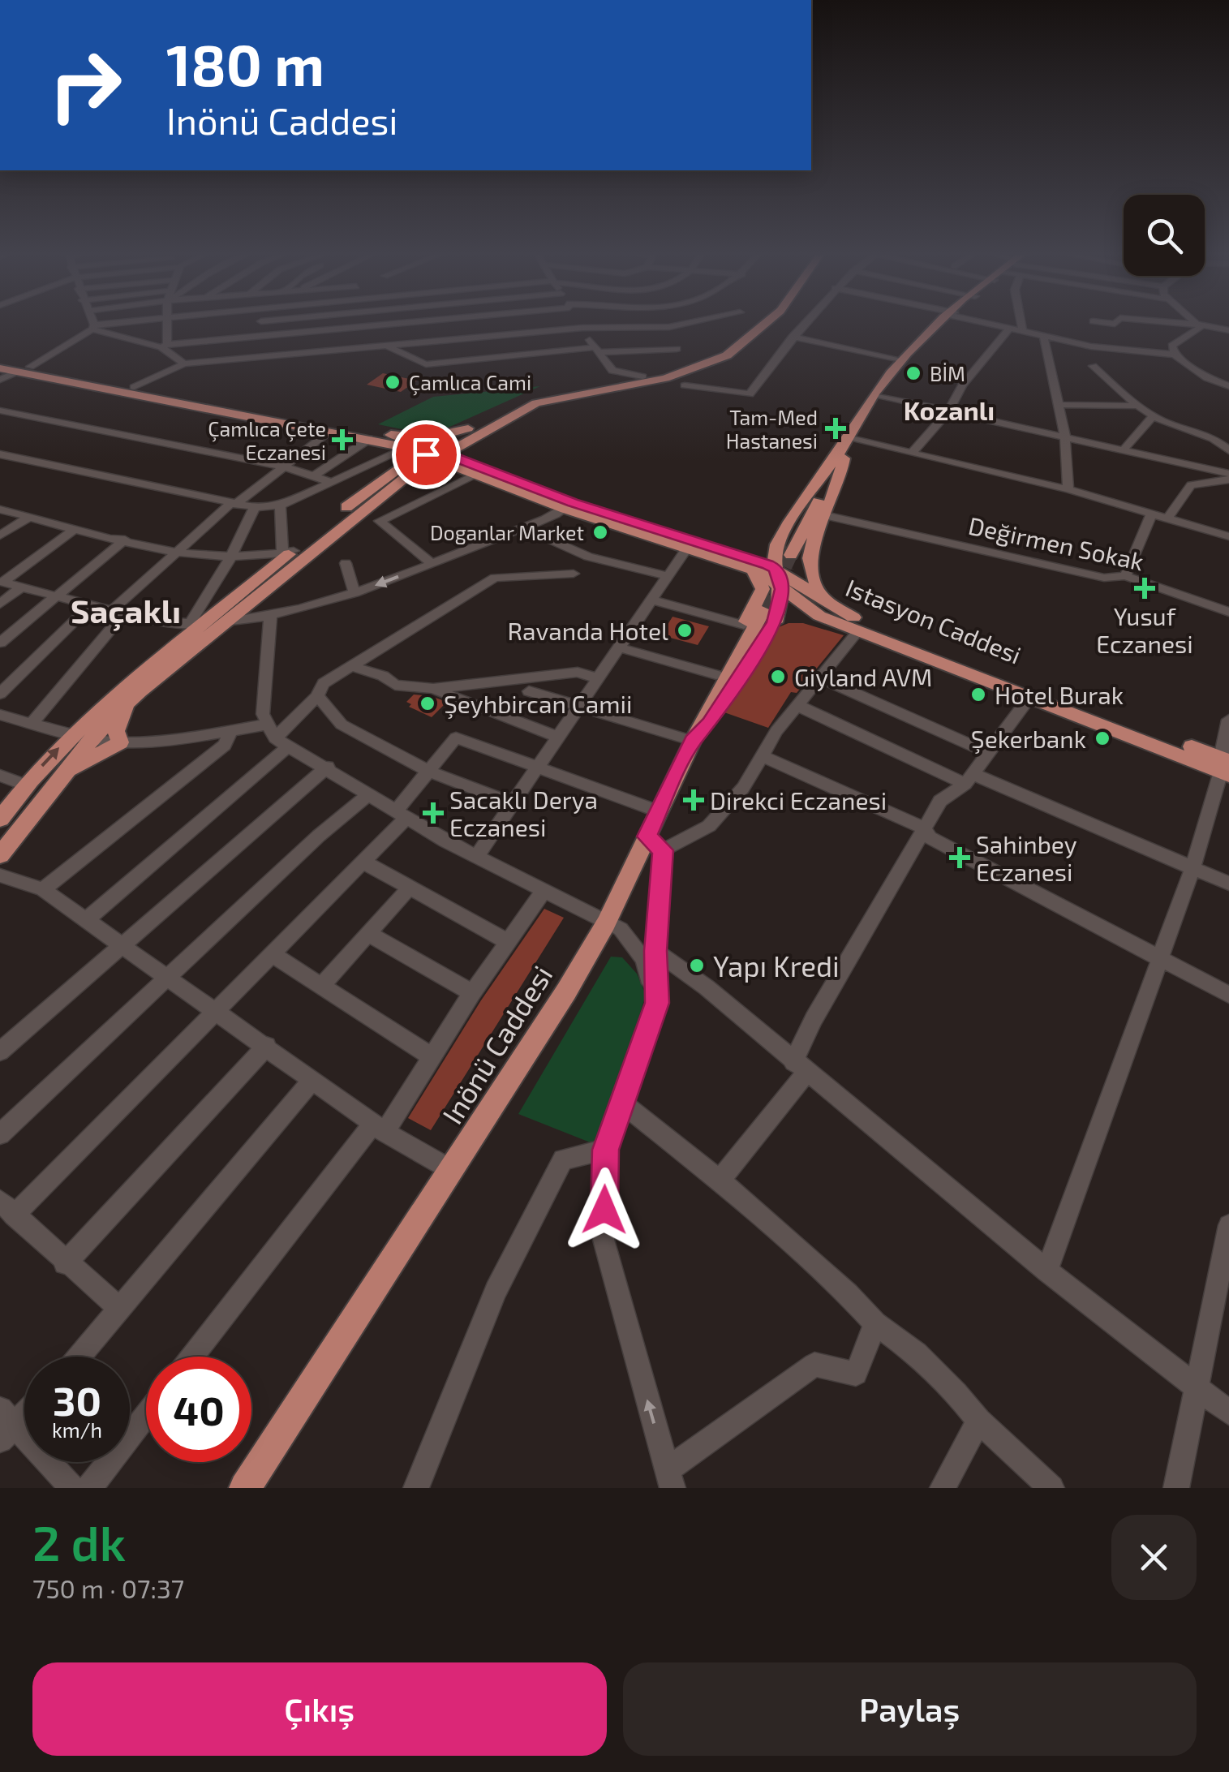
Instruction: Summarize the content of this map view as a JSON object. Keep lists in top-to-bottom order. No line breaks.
{"streets":{"main road":["Istasyon Caddesi","Inönü Caddesi"],"street":["Değirmen Sokak"]},"districts":["Kozanlı","Saçaklı"],"places":{"other":["BİM","Çamlıca Cami","Doganlar Market","Ravanda Hotel","Giyland AVM","Hotel Burak","Şeyhbircan Camii","Şekerbank","Yapı Kredi"],"health":["Tam-Med Hastanesi","Çamlıca Çete Eczanesi","Yusuf Eczanesi","Direkci Eczanesi","Sacaklı Derya Eczanesi","Sahinbey Eczanesi"]},"page":{"turn":["180 m","Inönü Caddesi"],"speed":"30 km/h","limit":"40","heading":["2 dk","750 m · 07:37"],"buttons":["Çıkış","Paylaş"]}}
